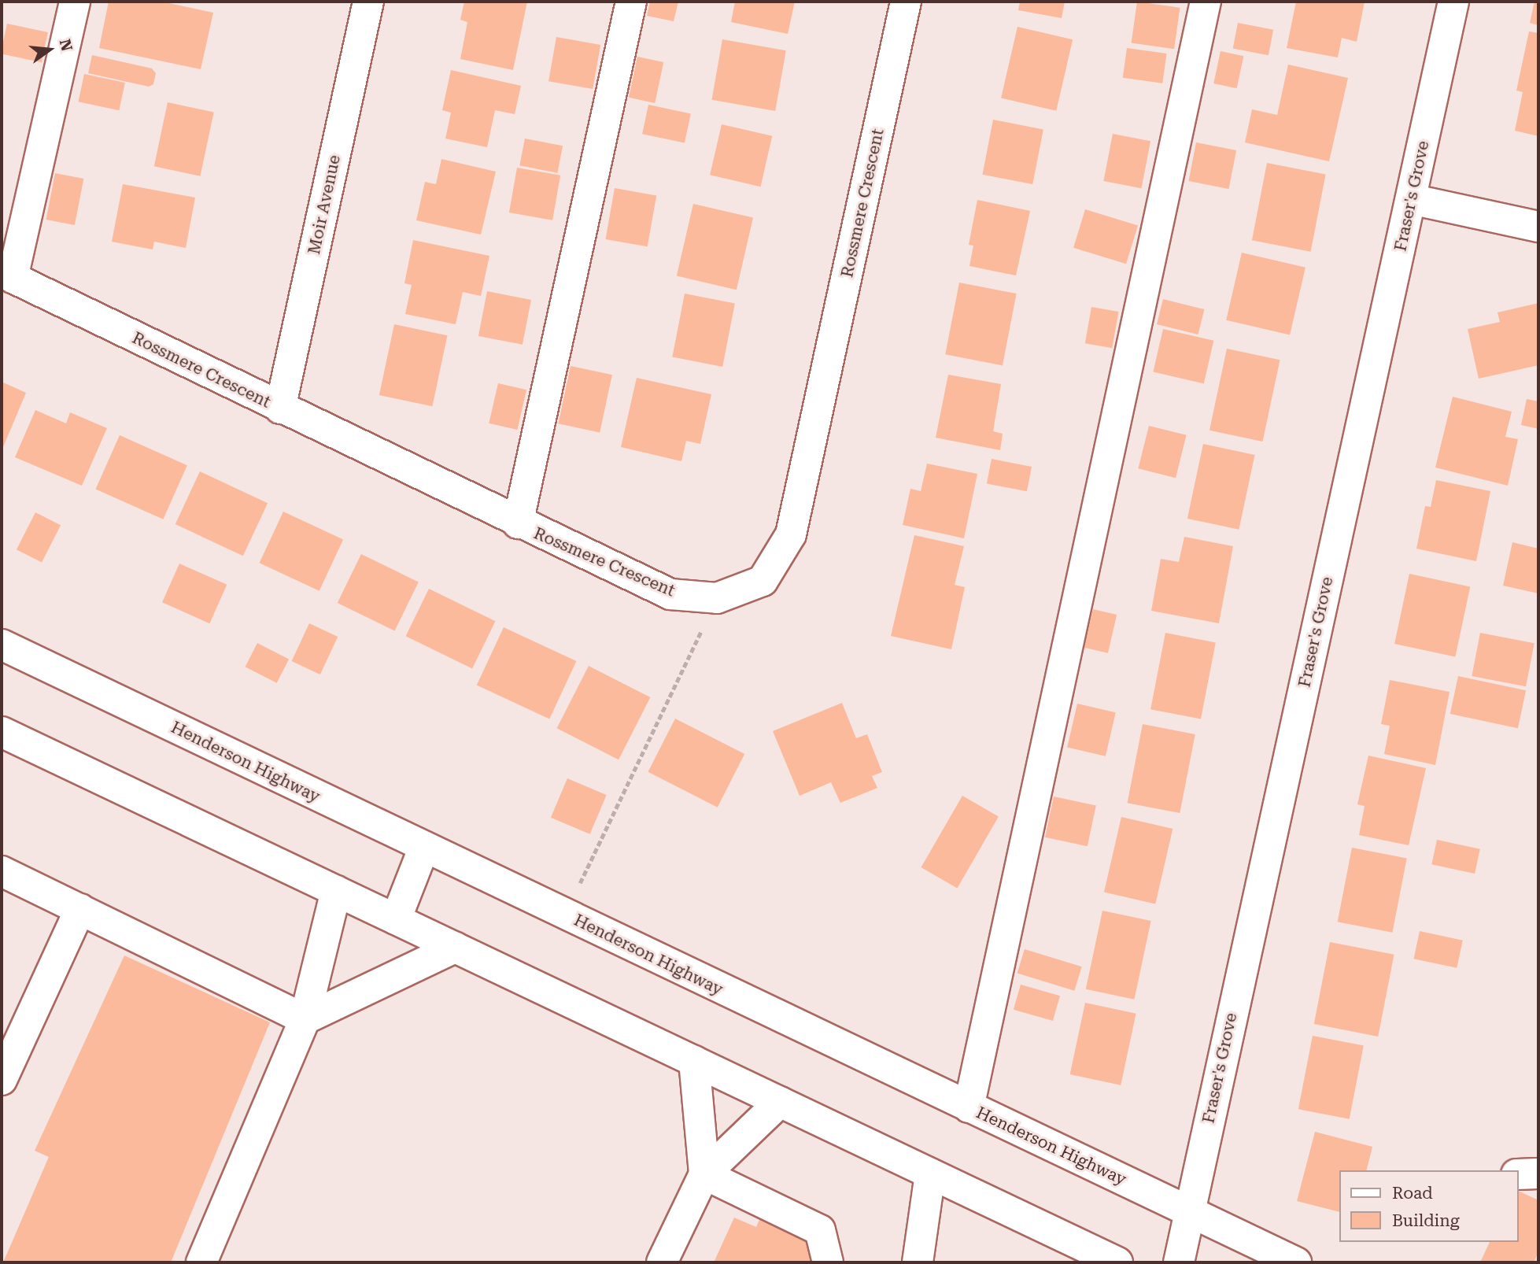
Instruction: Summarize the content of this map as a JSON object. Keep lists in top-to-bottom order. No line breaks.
{"streets":{"street":["Fraser's Grove","Rossmere Crescent","Moir Avenue","Henderson Highway"]},"crossings":[["Fraser's Grove","Henderson Highway"],["Rossmere Crescent","Moir Avenue"]],"legend":["Road","Building"],"north":"right"}
